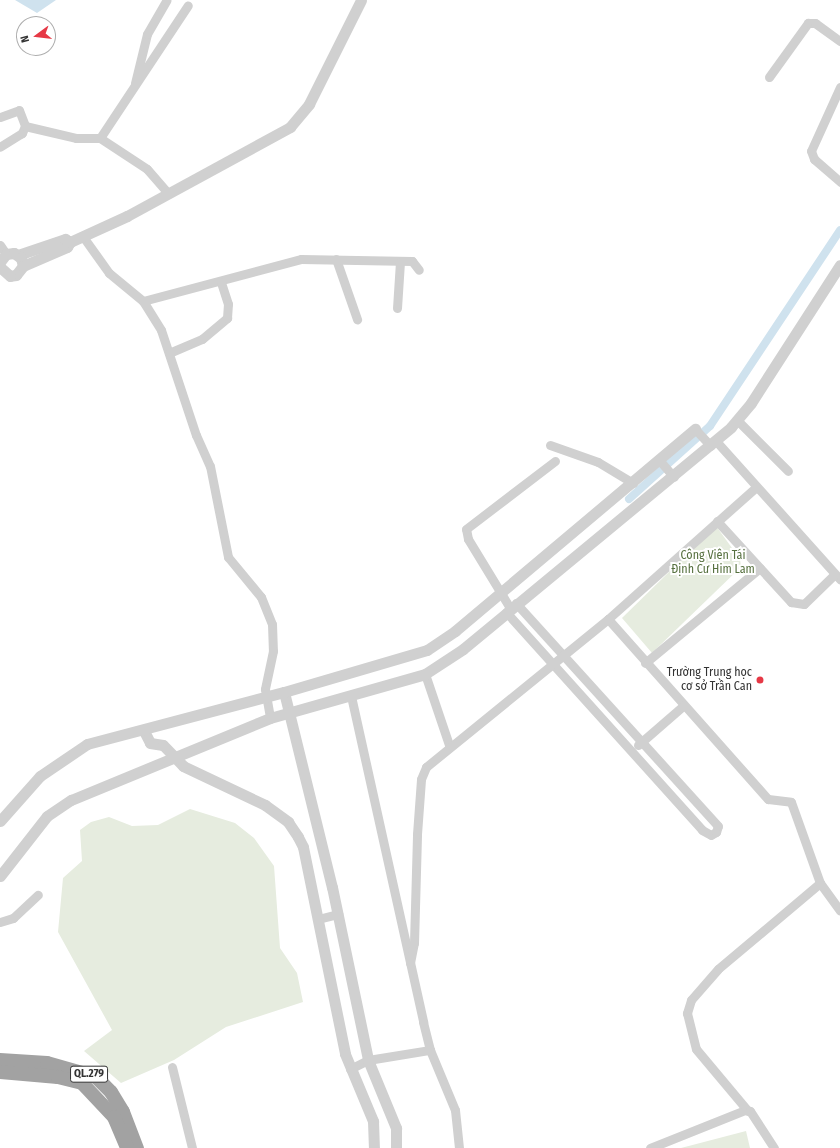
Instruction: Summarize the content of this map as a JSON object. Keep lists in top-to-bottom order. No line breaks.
{"streets":{"highway":["QL.279"]},"parks":["Công Viên Tái Định Cư Him Lam"],"places":["Trường Trung học cơ sở Trần Can"],"north":"left"}
